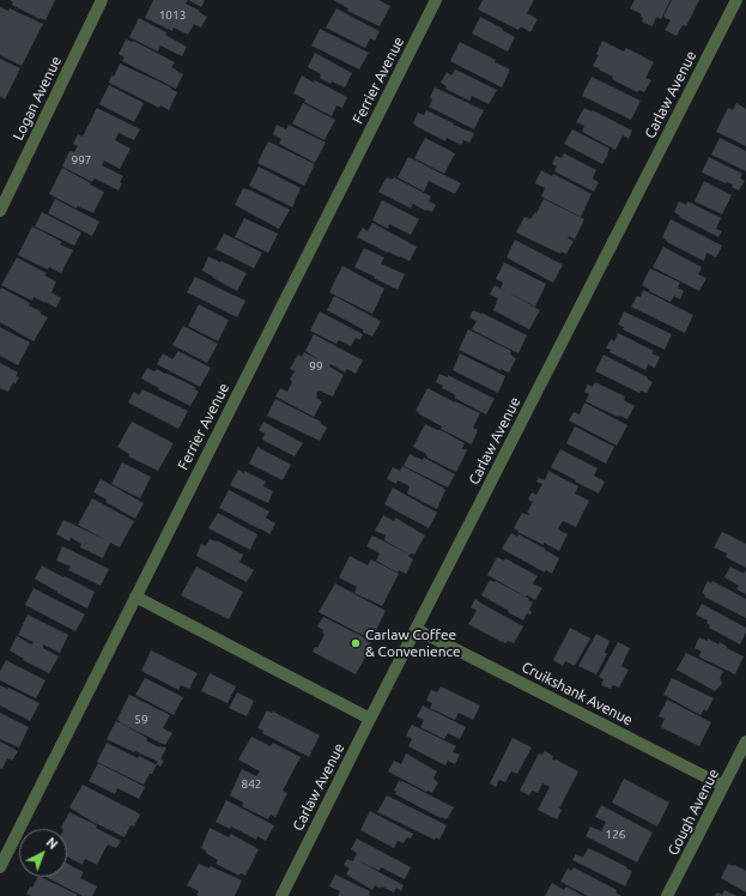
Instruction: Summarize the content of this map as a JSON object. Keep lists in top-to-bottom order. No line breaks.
{"streets":{"street":["Ferrier Avenue","Carlaw Avenue","Logan Avenue","Cruikshank Avenue","Gough Avenue"]},"crossings":[["Carlaw Avenue","Cruikshank Avenue"],["Cruikshank Avenue","Gough Avenue"]],"places":["Carlaw Coffee & Convenience"],"house_numbers":["1013","997","99","59","842","126"],"north":"top right"}
